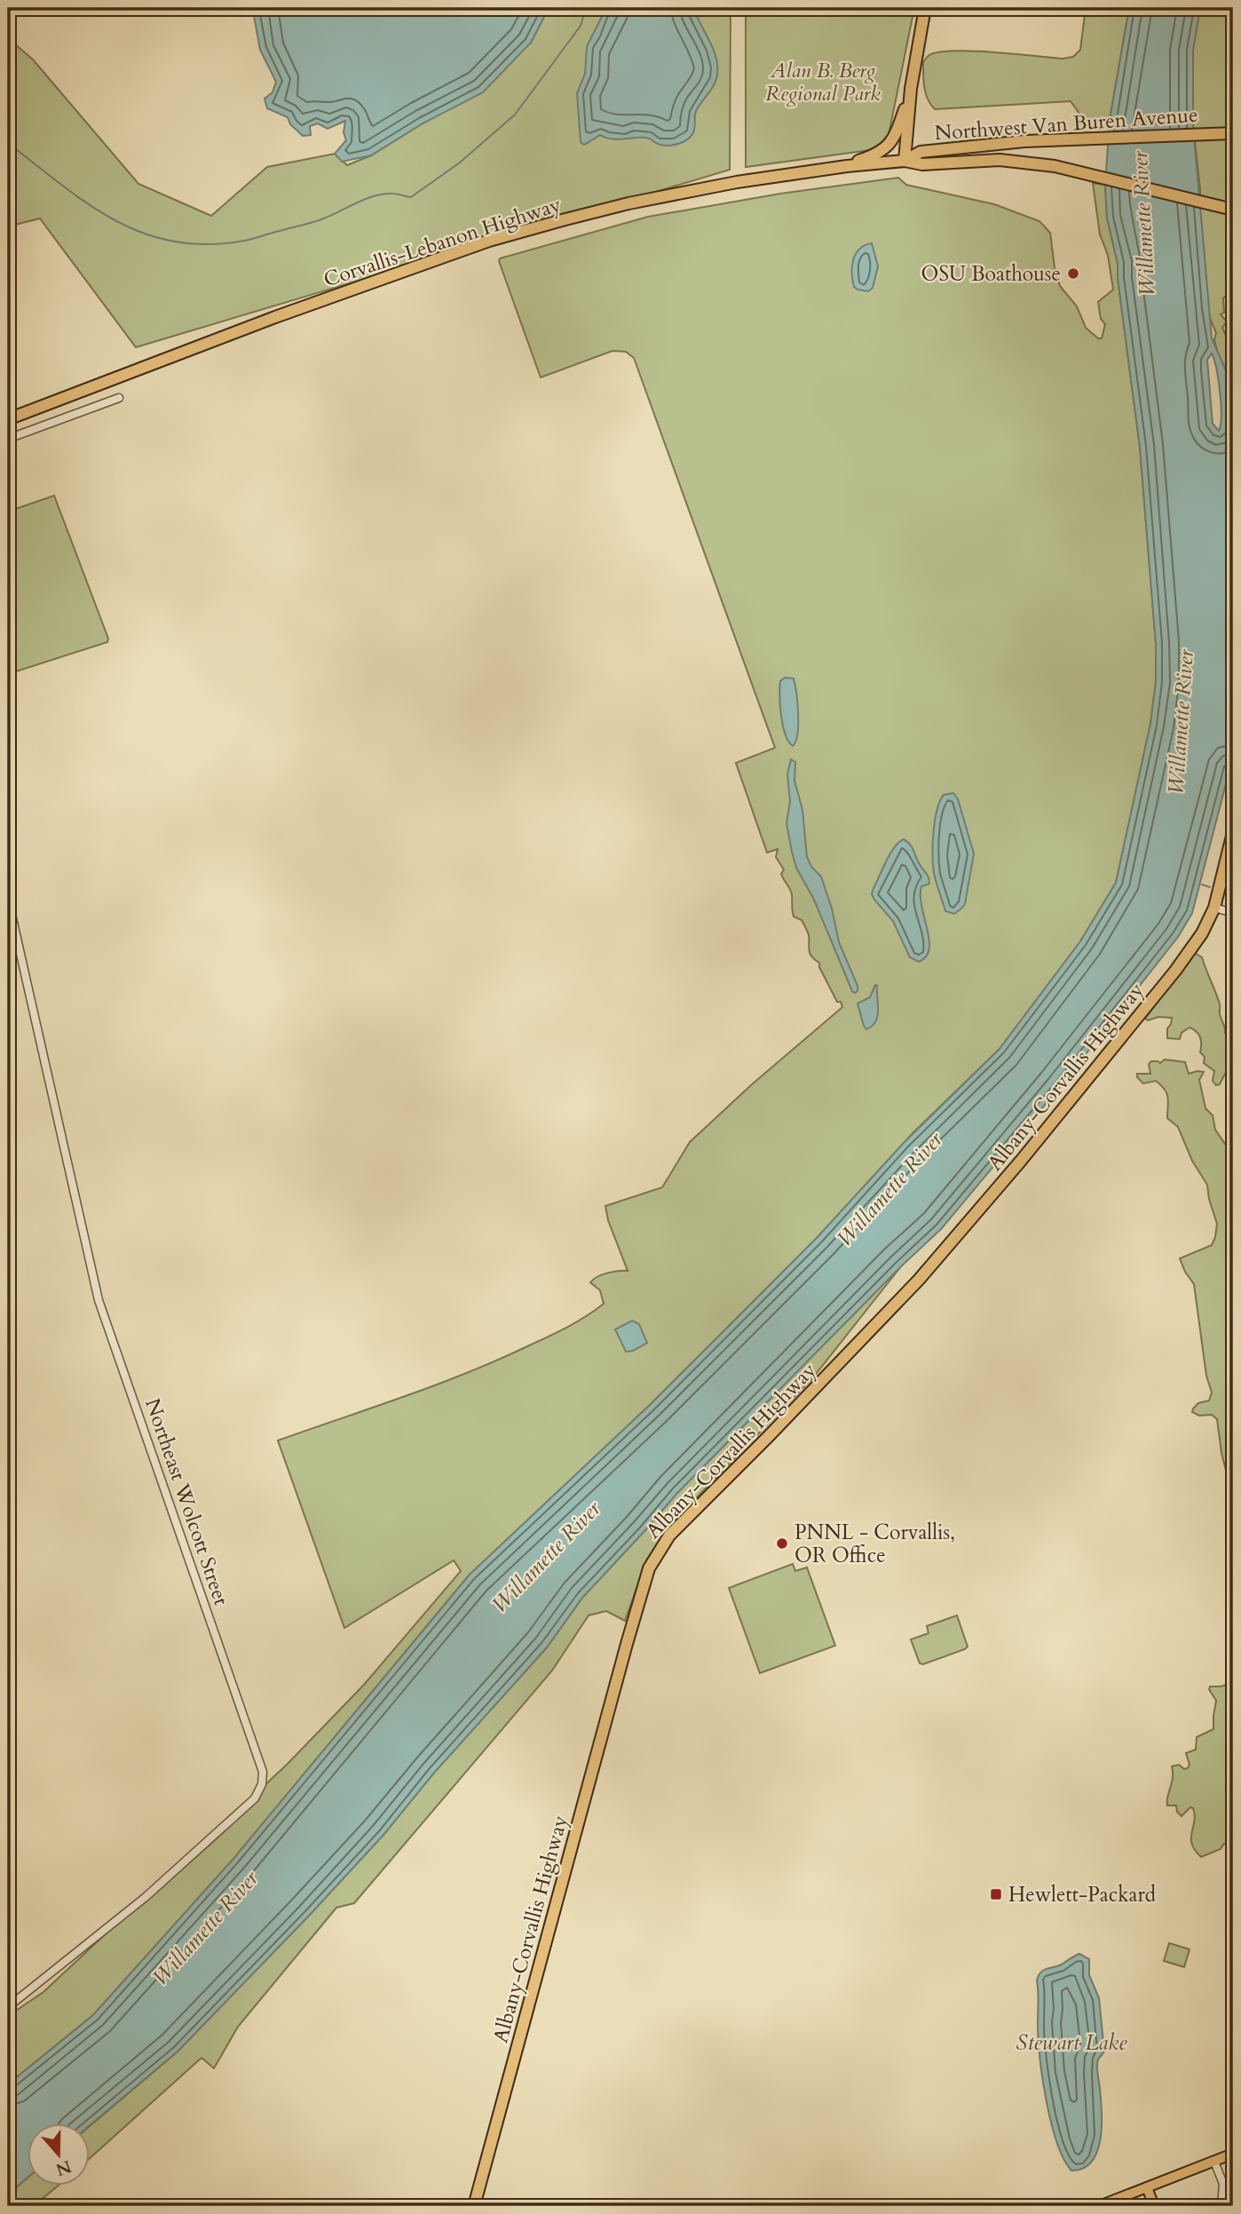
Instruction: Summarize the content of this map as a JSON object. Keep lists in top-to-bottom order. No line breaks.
{"streets":{"highway":["Northwest Van Buren Avenue","Corvallis-Lebanon Highway","Albany-Corvallis Highway"],"street":["Northeast Wolcott Street"]},"crossings":[["Northwest Van Buren Avenue","Corvallis-Lebanon Highway"]],"water":["Willamette River","Stewart Lake"],"parks":["Alan B. Berg Regional Park"],"places":{"other":["OSU Boathouse","PNNL - Corvallis, OR Office"],"transit":["Hewlett-Packard"]},"north":"bottom"}
